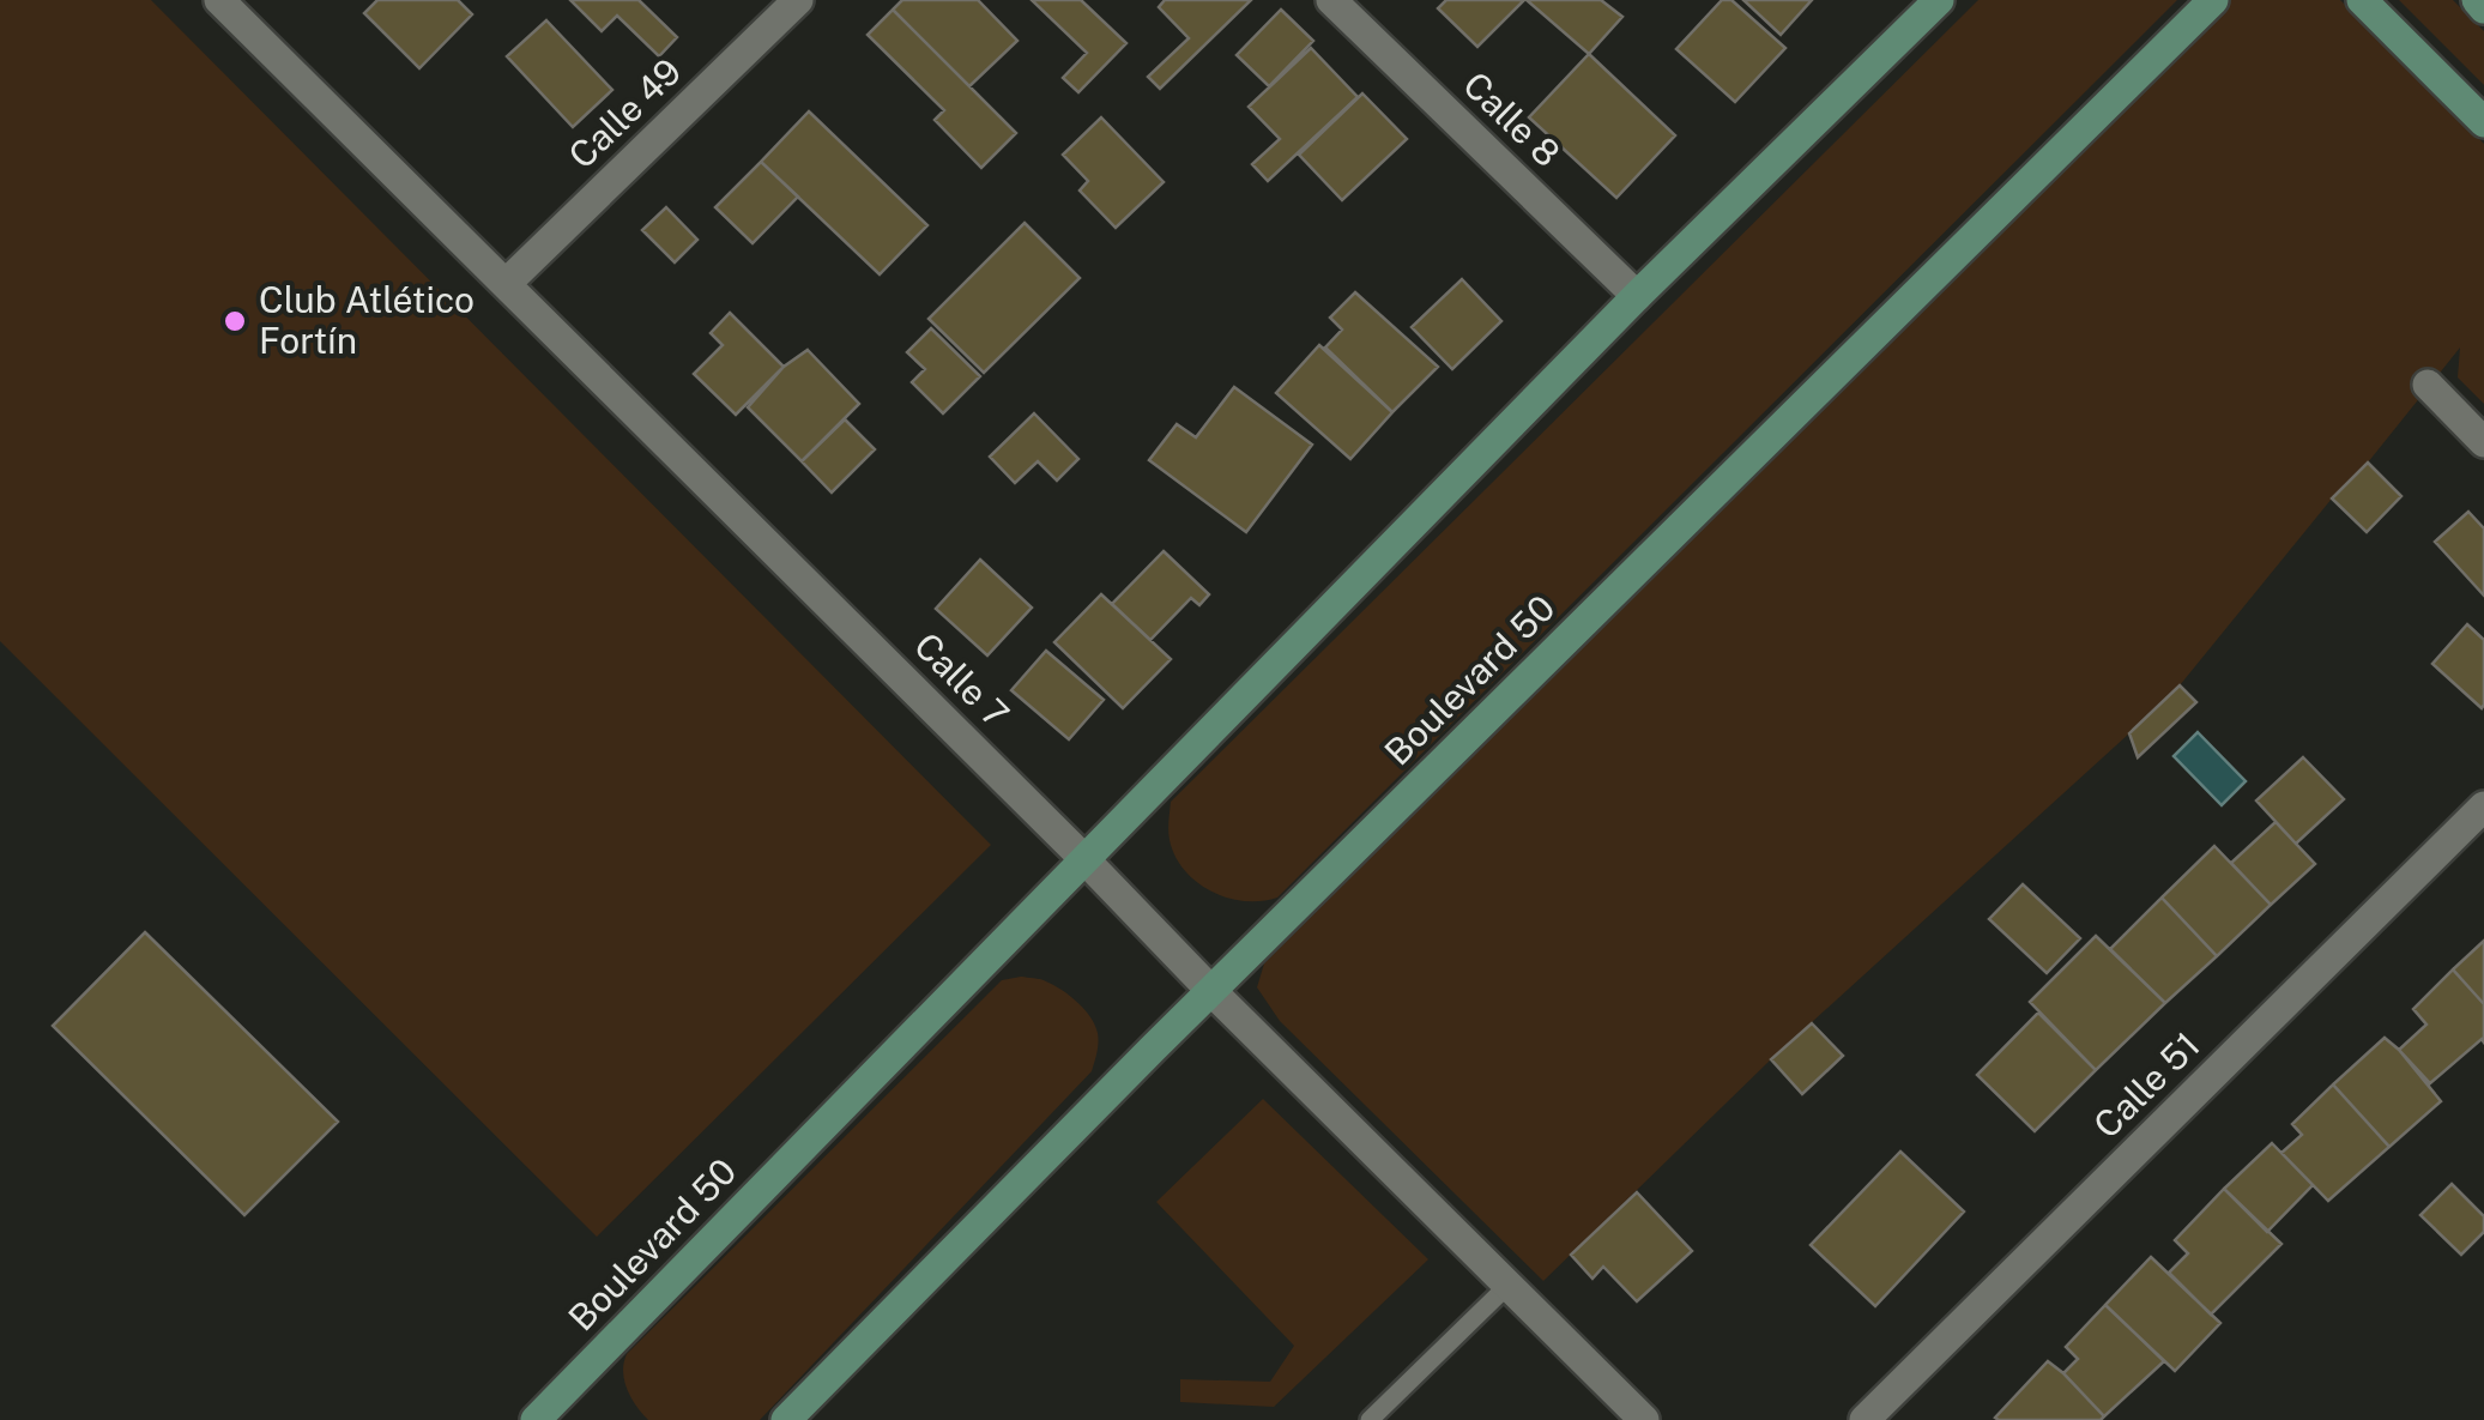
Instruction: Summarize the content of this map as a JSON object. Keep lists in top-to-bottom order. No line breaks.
{"streets":{"main road":["Boulevard 50"],"street":["Calle 49","Calle 8","Calle 7","Calle 51"]},"crossings":[["Calle 49","Calle 7"],["Calle 8","Boulevard 50"],["Calle 7","Boulevard 50"]],"places":["Club Atlético Fortín"]}
